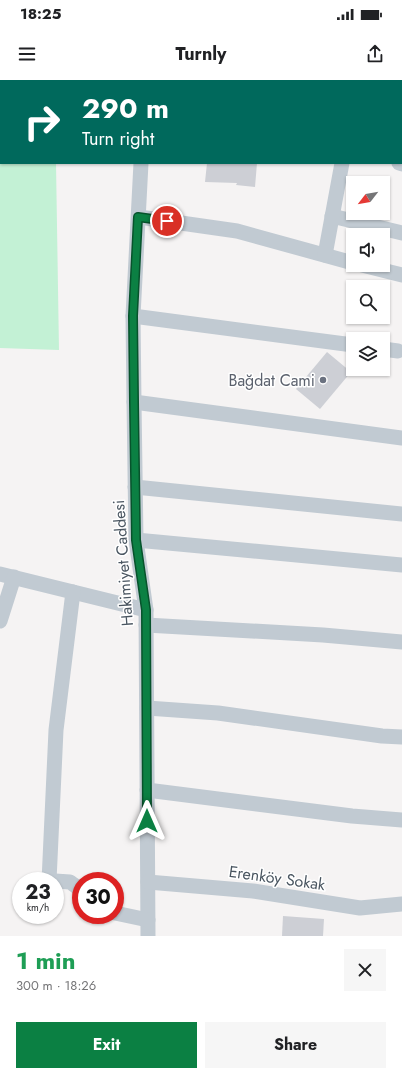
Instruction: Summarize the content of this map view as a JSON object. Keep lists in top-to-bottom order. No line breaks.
{"streets":{"street":["Hakimiyet Caddesi","Erenköy Sokak"]},"crossings":[["Hakimiyet Caddesi","Erenköy Sokak"]],"places":["Bağdat Cami"],"north":"bottom left","page":{"status":"18:25","header":"Turnly","turn":["290 m","Turn right"],"speed":"23 km/h","limit":"30","heading":["1 min","300 m · 18:26"],"buttons":["Exit","Share"]}}
